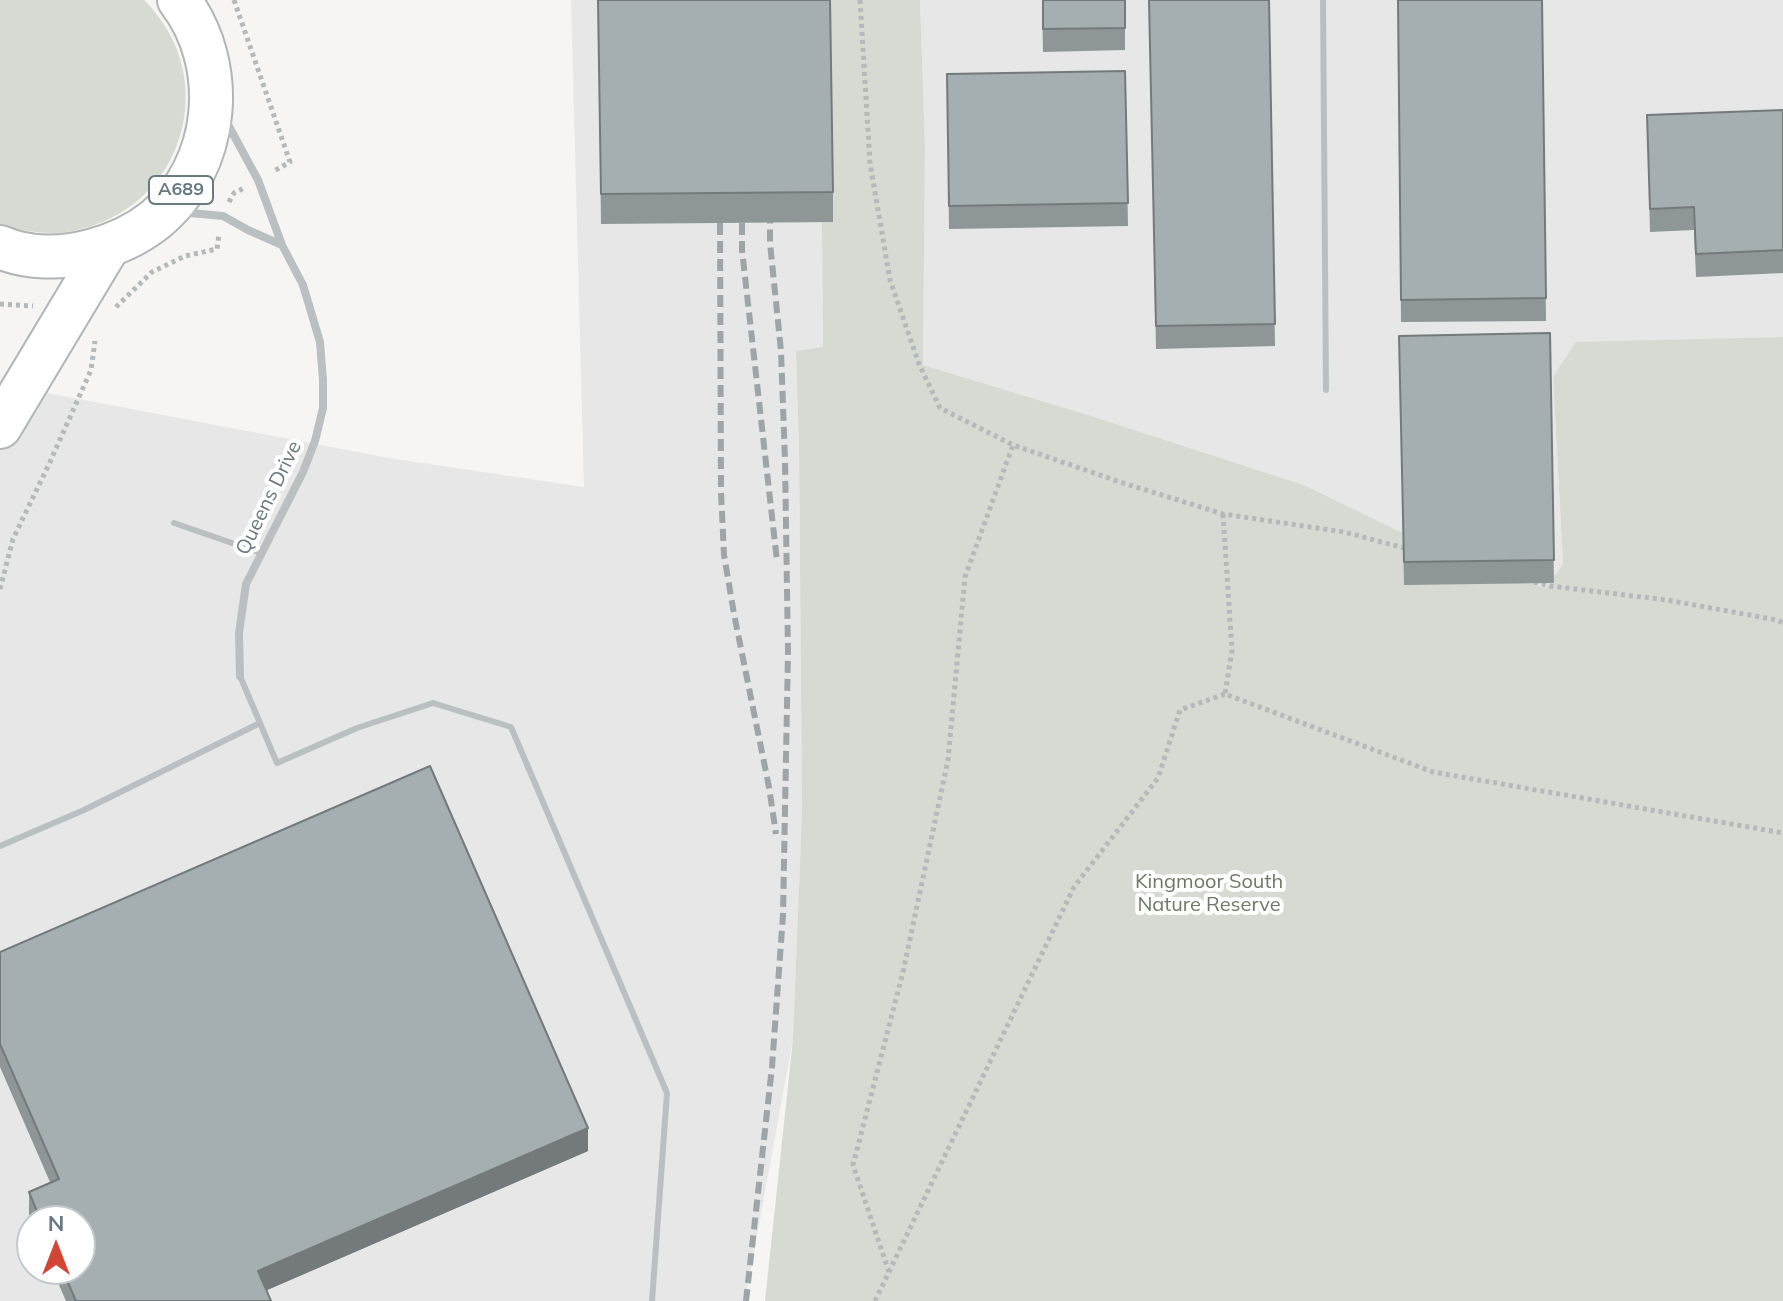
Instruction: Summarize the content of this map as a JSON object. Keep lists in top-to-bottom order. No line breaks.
{"streets":{"highway":["A689"],"street":["Queens Drive"]},"crossings":[["A689","Queens Drive"]],"parks":["Kingmoor South Nature Reserve"],"north":"top"}
